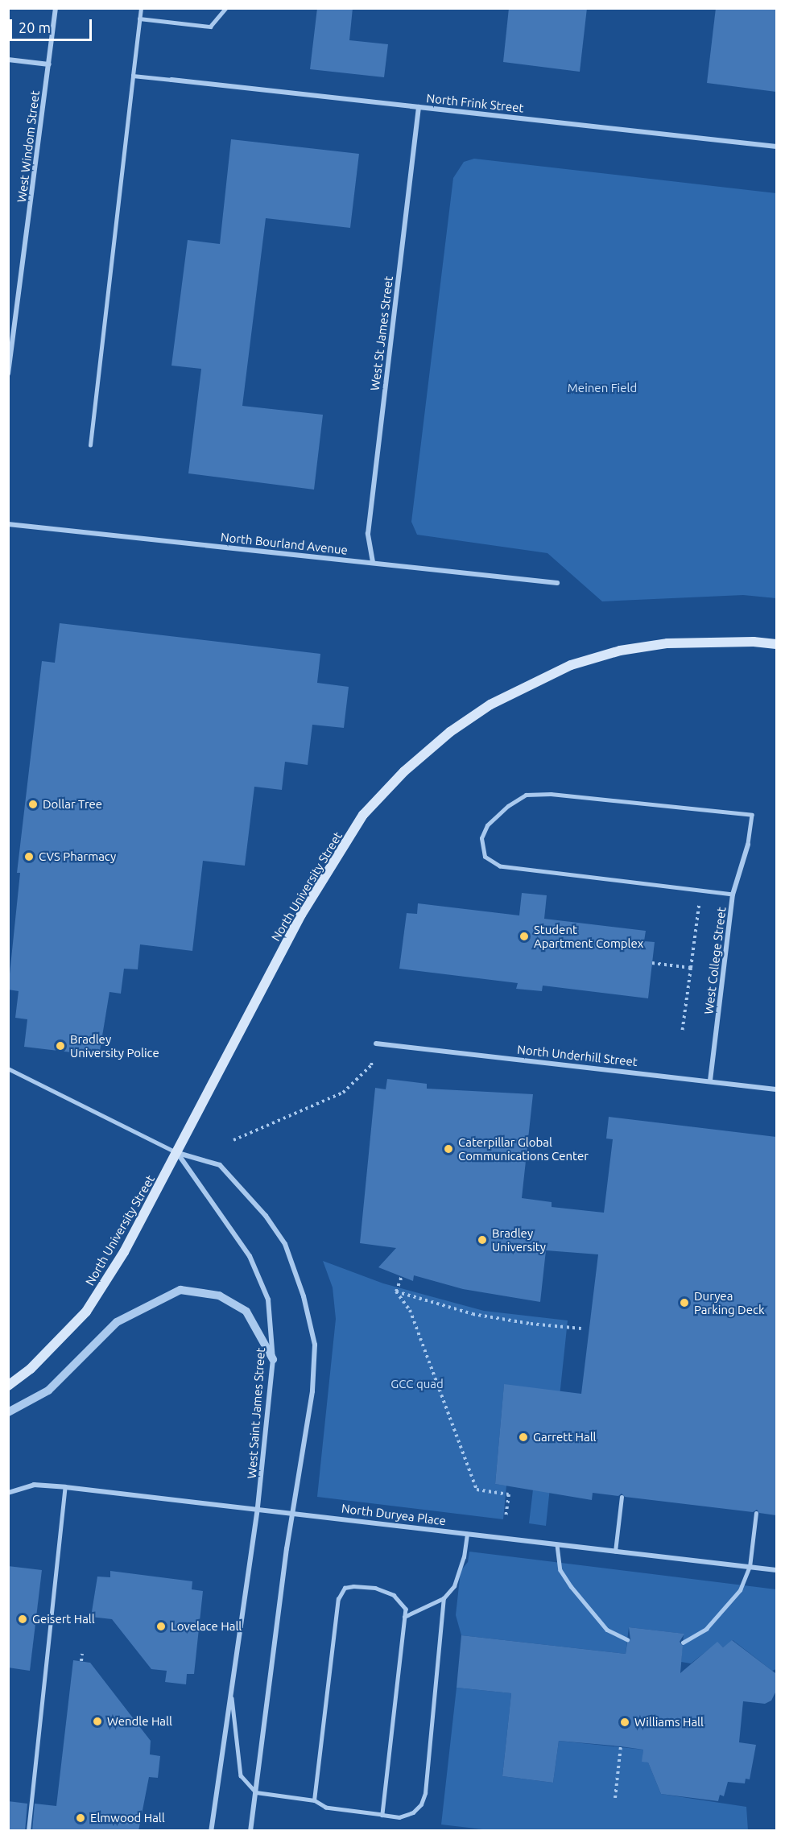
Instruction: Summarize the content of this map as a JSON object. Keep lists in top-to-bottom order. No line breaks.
{"streets":{"main road":["North University Street"],"street":["North Frink Street","West Windom Street","West St James Street","North Bourland Avenue","West College Street","North Underhill Street","West Saint James Street","North Duryea Place"]},"crossings":[["North Frink Street","West St James Street"],["West St James Street","North Bourland Avenue"],["North University Street","West Saint James Street"],["West College Street","North Underhill Street"],["West Saint James Street","North Duryea Place"]],"parks":["Meinen Field","GCC quad"],"places":["Dollar Tree","CVS Pharmacy","Student Apartment Complex","Bradley University Police","Caterpillar Global Communications Center","Bradley University","Duryea Parking Deck","Garrett Hall","Geisert Hall","Lovelace Hall","Wendle Hall","Williams Hall","Elmwood Hall"],"scale_bar":"20 m"}
